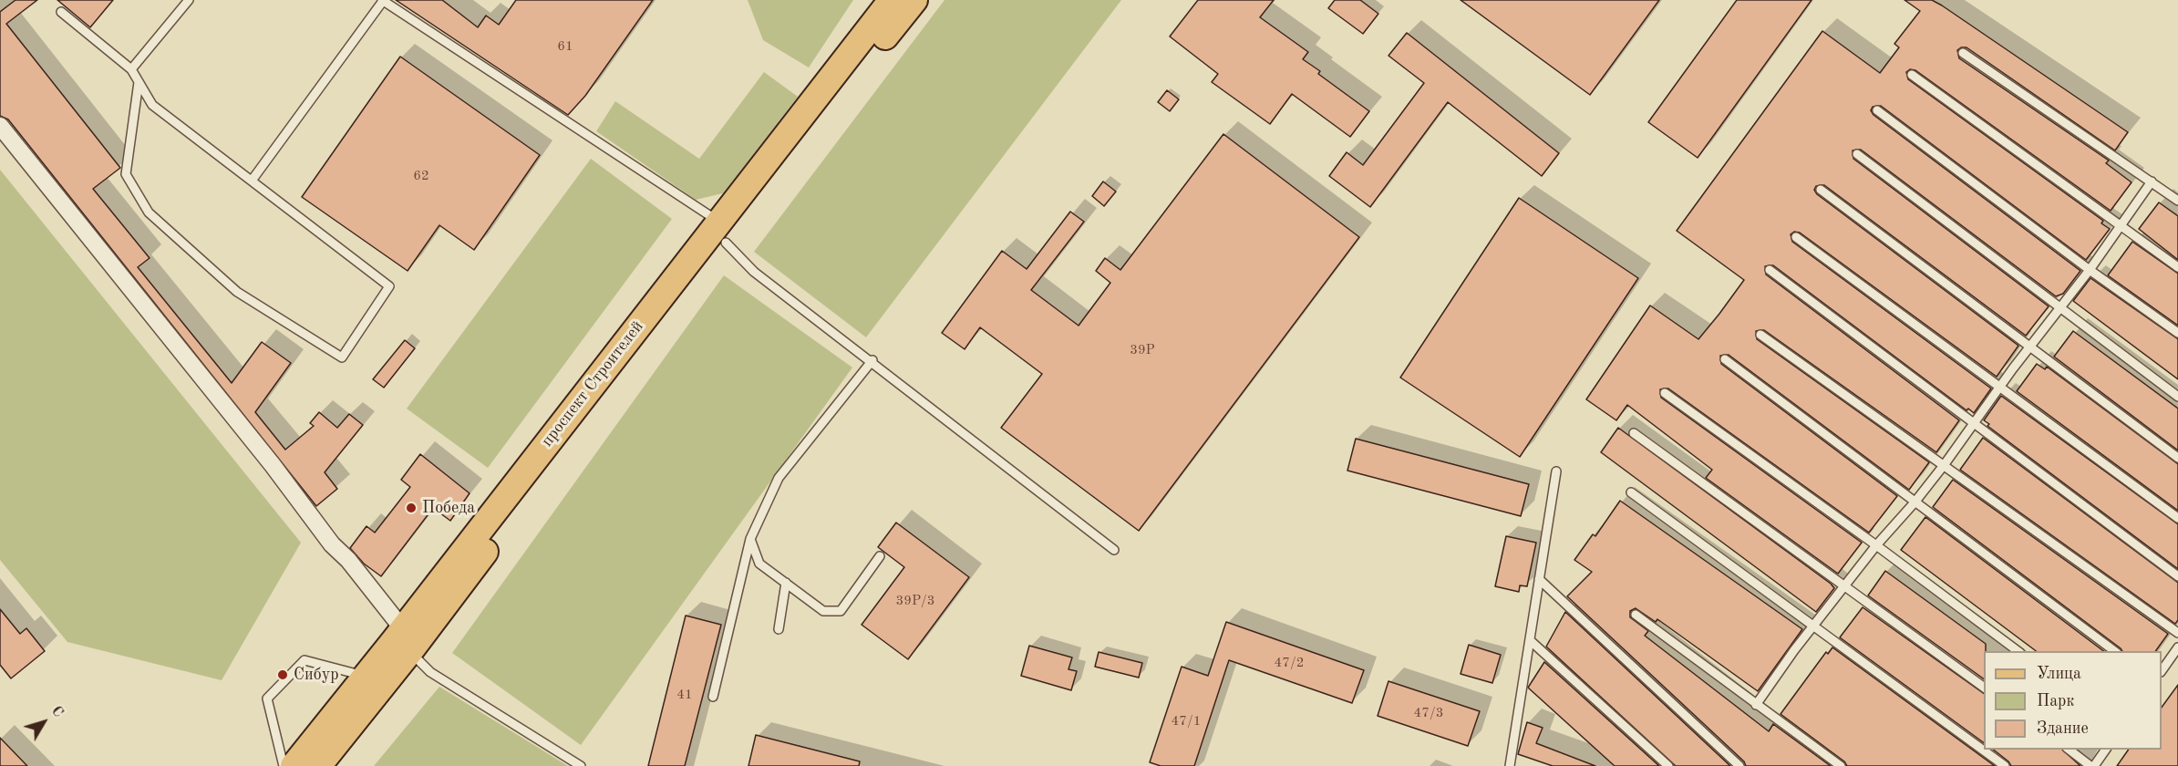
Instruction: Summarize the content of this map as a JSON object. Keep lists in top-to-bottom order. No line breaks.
{"streets":{"main road":["проспект Строителей"]},"places":["Победа","Сибур"],"house_numbers":["61","62","39Р","39Р/3","47/2","41","47/3","47/1"],"legend":["Улица","Парк","Здание"],"north":"top right"}
